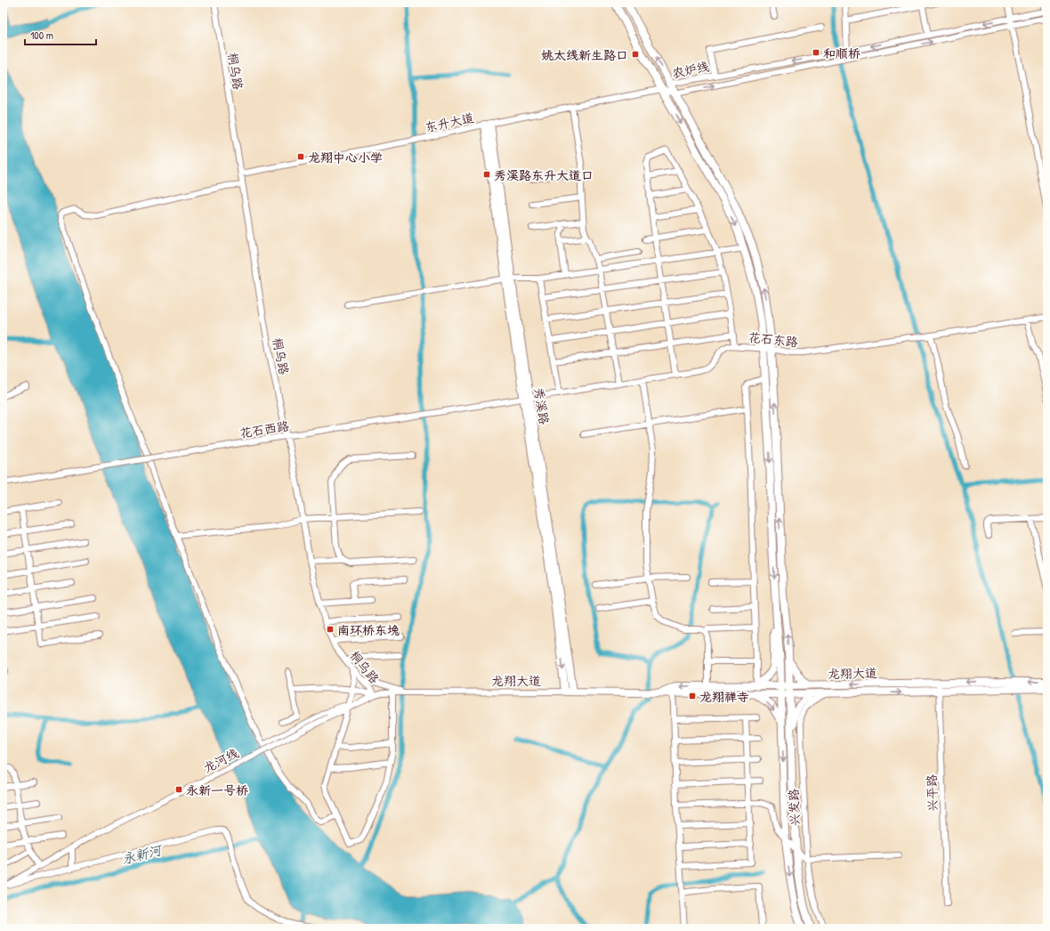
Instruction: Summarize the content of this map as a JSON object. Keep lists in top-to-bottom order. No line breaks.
{"streets":{"main road":["秀溪路","龙翔大道"],"street":["农炉线","桐乌路","东升大道","花石东路","花石西路","龙河线","兴平路","兴发路"]},"crossings":[["农炉线","东升大道"],["桐乌路","东升大道"],["桐乌路","花石西路"],["桐乌路","龙翔大道"],["桐乌路","龙河线"],["东升大道","秀溪路"],["花石东路","秀溪路"],["花石东路","花石西路"],["秀溪路","花石西路"],["秀溪路","龙翔大道"],["龙翔大道","龙河线"],["龙翔大道","兴平路"],["龙翔大道","兴发路"]],"water":["永新河"],"places":{"transit":["和顺桥","姚太线新生路口","龙翔中心小学","秀溪路东升大道口","南环桥东堍","龙翔禅寺","永新一号桥"]},"scale_bar":"100 m"}
